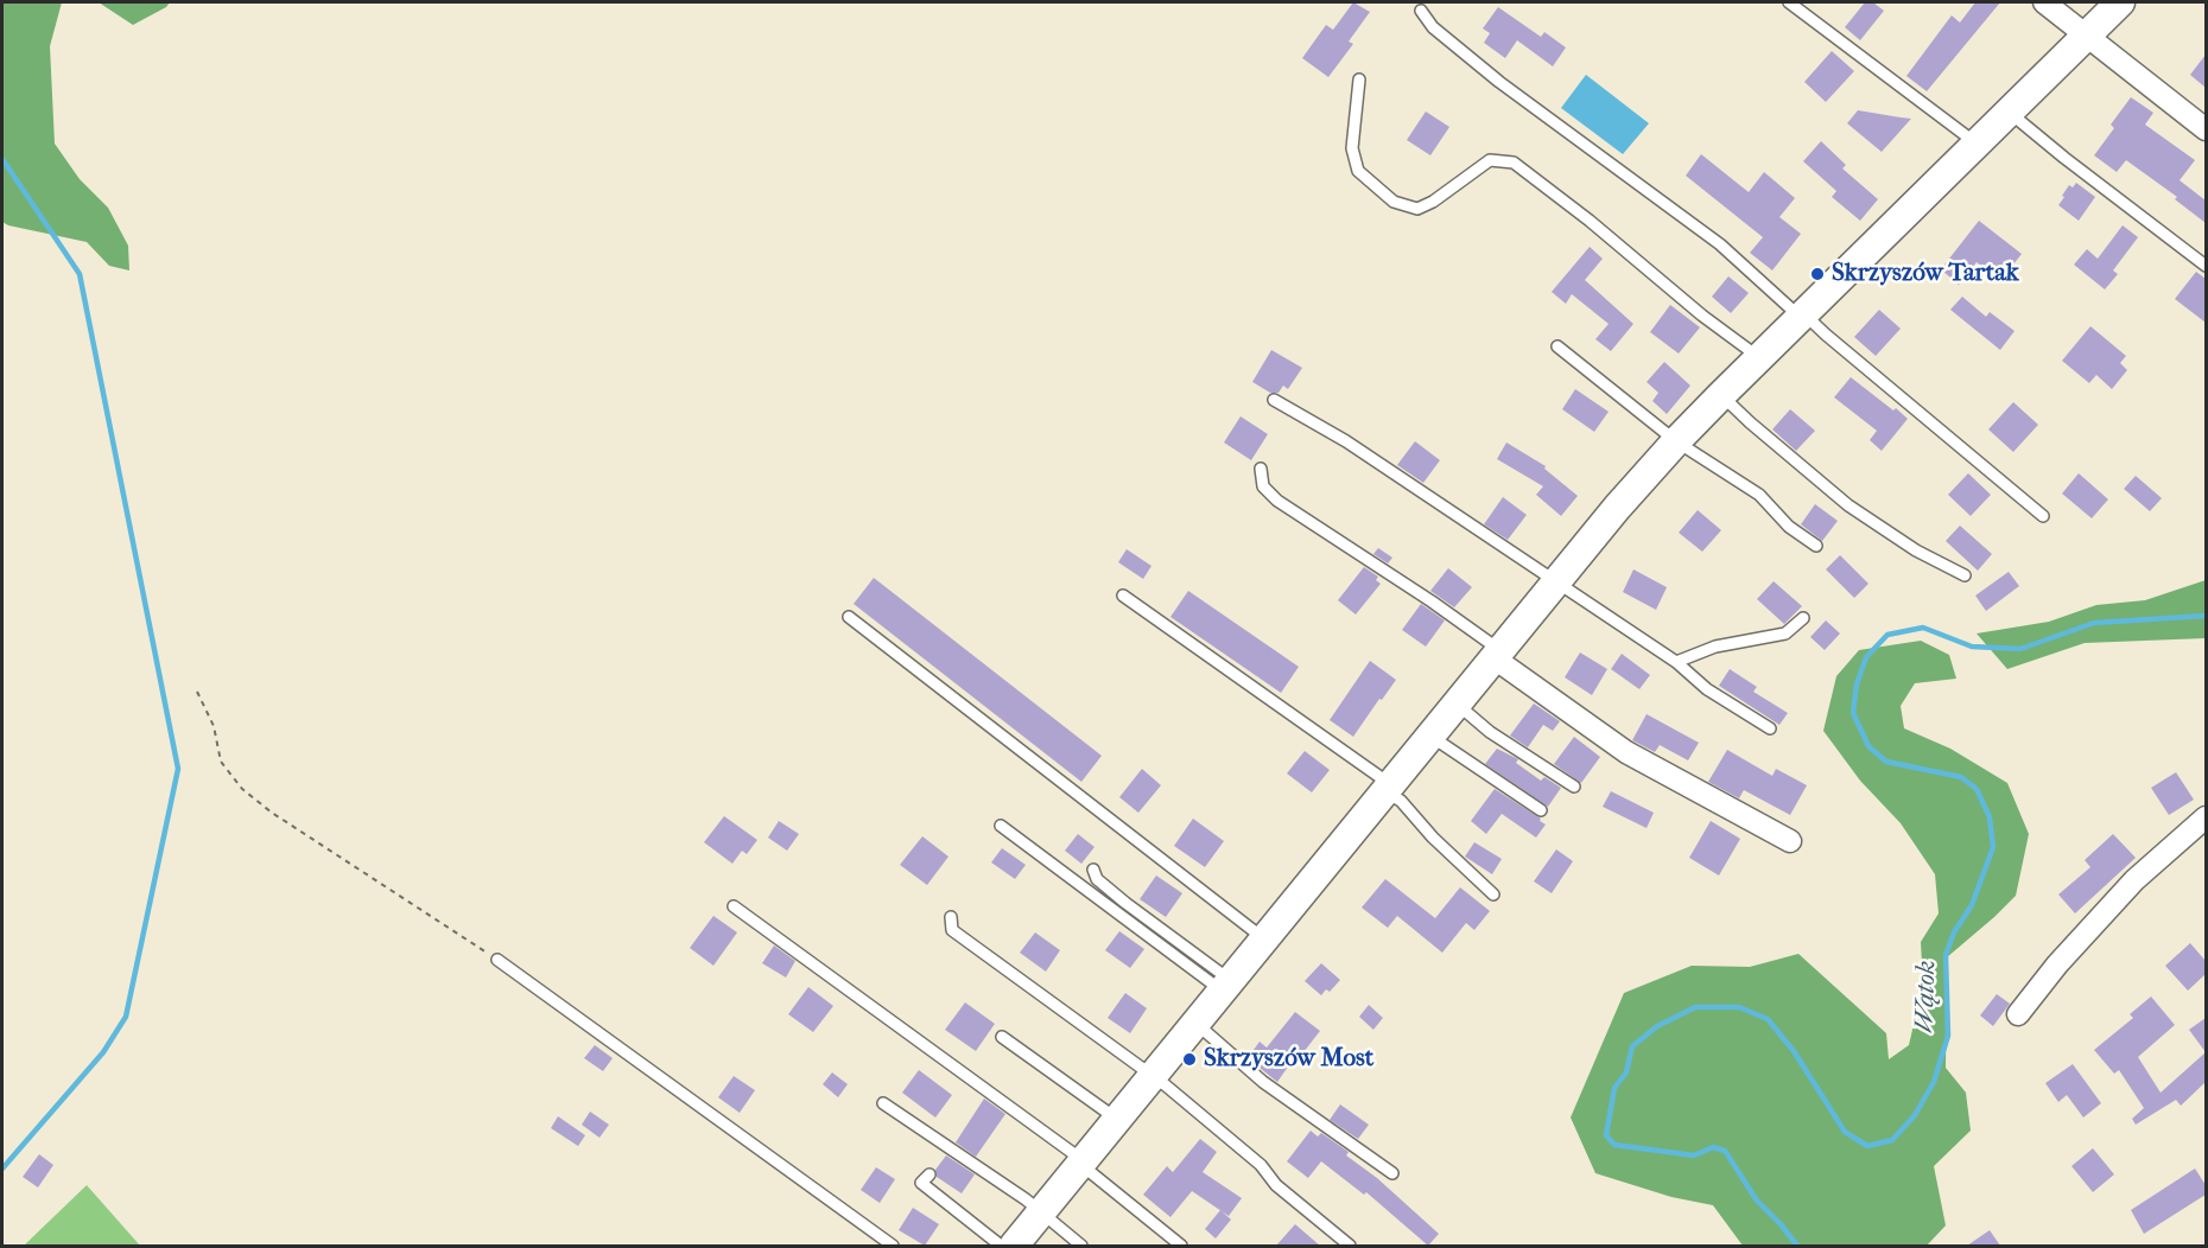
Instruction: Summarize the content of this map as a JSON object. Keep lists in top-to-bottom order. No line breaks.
{"water":["Wątok"],"places":["Skrzyszów Tartak","Skrzyszów Most"]}
